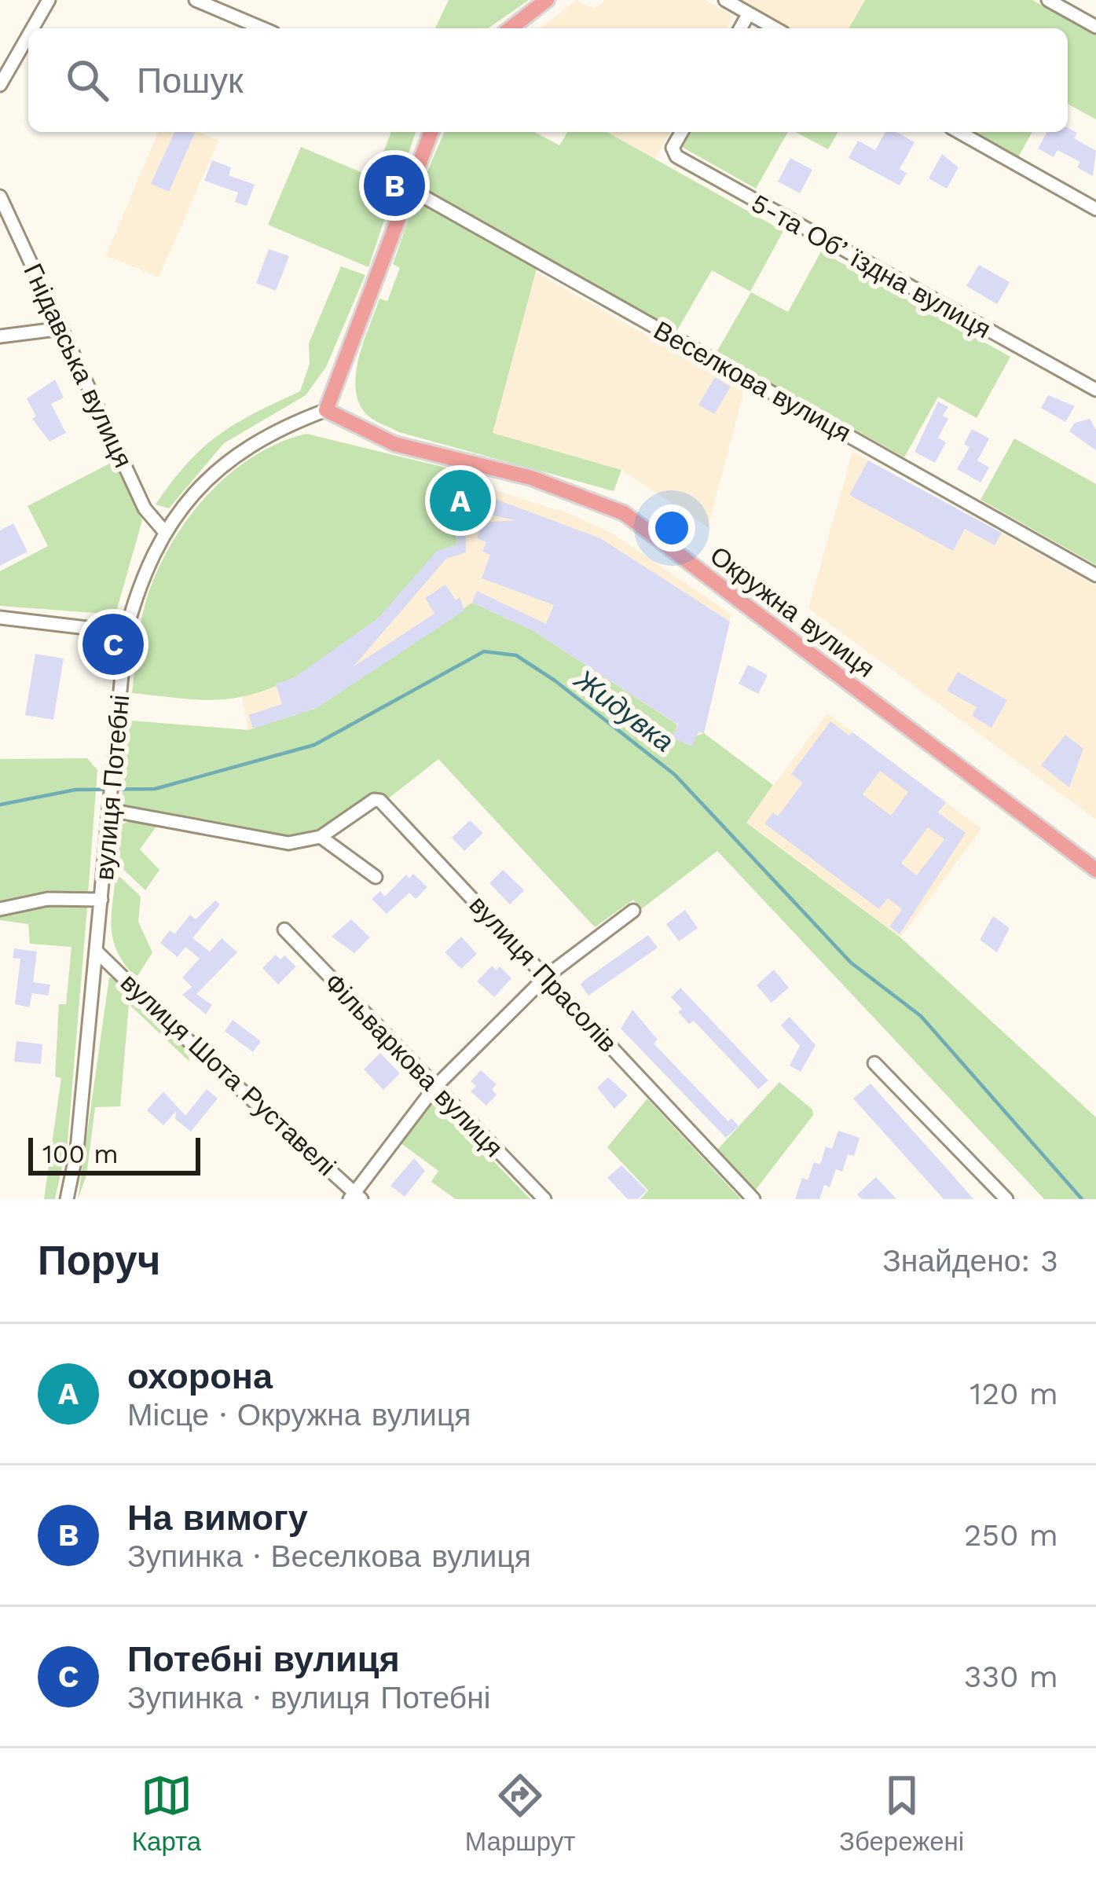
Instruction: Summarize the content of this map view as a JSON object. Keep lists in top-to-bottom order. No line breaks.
{"streets":{"main road":["Окружна вулиця"],"street":["5-та Обʼїздна вулиця","Гнідавська вулиця","Веселкова вулиця","вулиця Потебні","вулиця Прасолів","Фільваркова вулиця","вулиця Шота Руставелі"]},"crossings":[["Гнідавська вулиця","вулиця Потебні"],["Окружна вулиця","вулиця Потебні"],["вулиця Потебні","вулиця Шота Руставелі"]],"water":["Жидувка"],"scale_bar":"100 m","page":{"search":"Пошук","pins":["B","A","C"],"scale":"100 m","heading":["Поруч","Знайдено: 3"],"list":[{"mark":"A","name":"охорона","note":"Місце · Окружна вулиця","value":"120 m"},{"mark":"B","name":"На вимогу","note":"Зупинка · Веселкова вулиця","value":"250 m"},{"mark":"C","name":"Потебні вулиця","note":"Зупинка · вулиця Потебні","value":"330 m"}],"nav":["Карта","Маршрут","Збережені"]}}
